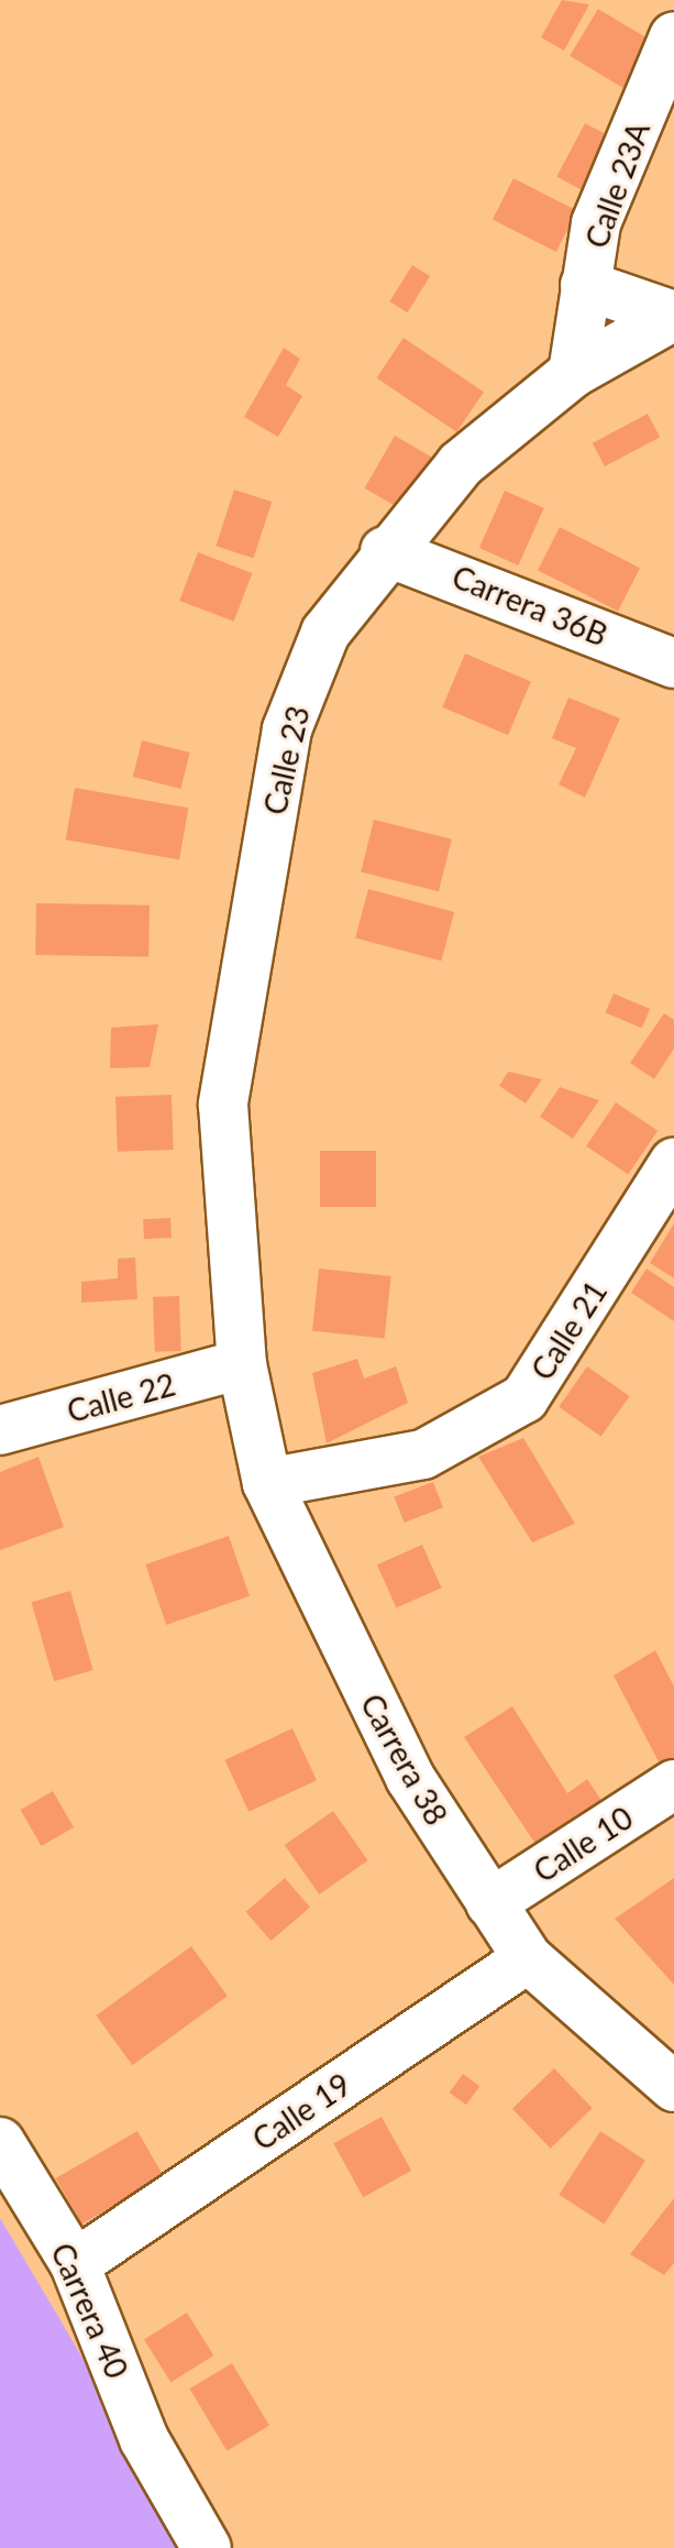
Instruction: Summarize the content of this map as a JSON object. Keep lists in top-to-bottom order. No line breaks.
{"streets":{"street":["Calle 23A","Carrera 36B","Calle 23","Calle 21","Calle 22","Carrera 38","Calle 10","Calle 19","Carrera 40"]},"crossings":[["Calle 23A","Calle 23"],["Carrera 36B","Calle 23"],["Calle 23","Calle 22"],["Calle 23","Carrera 38"],["Calle 21","Carrera 38"],["Calle 22","Carrera 38"],["Carrera 38","Calle 10"],["Carrera 38","Calle 19"],["Calle 19","Carrera 40"]]}
